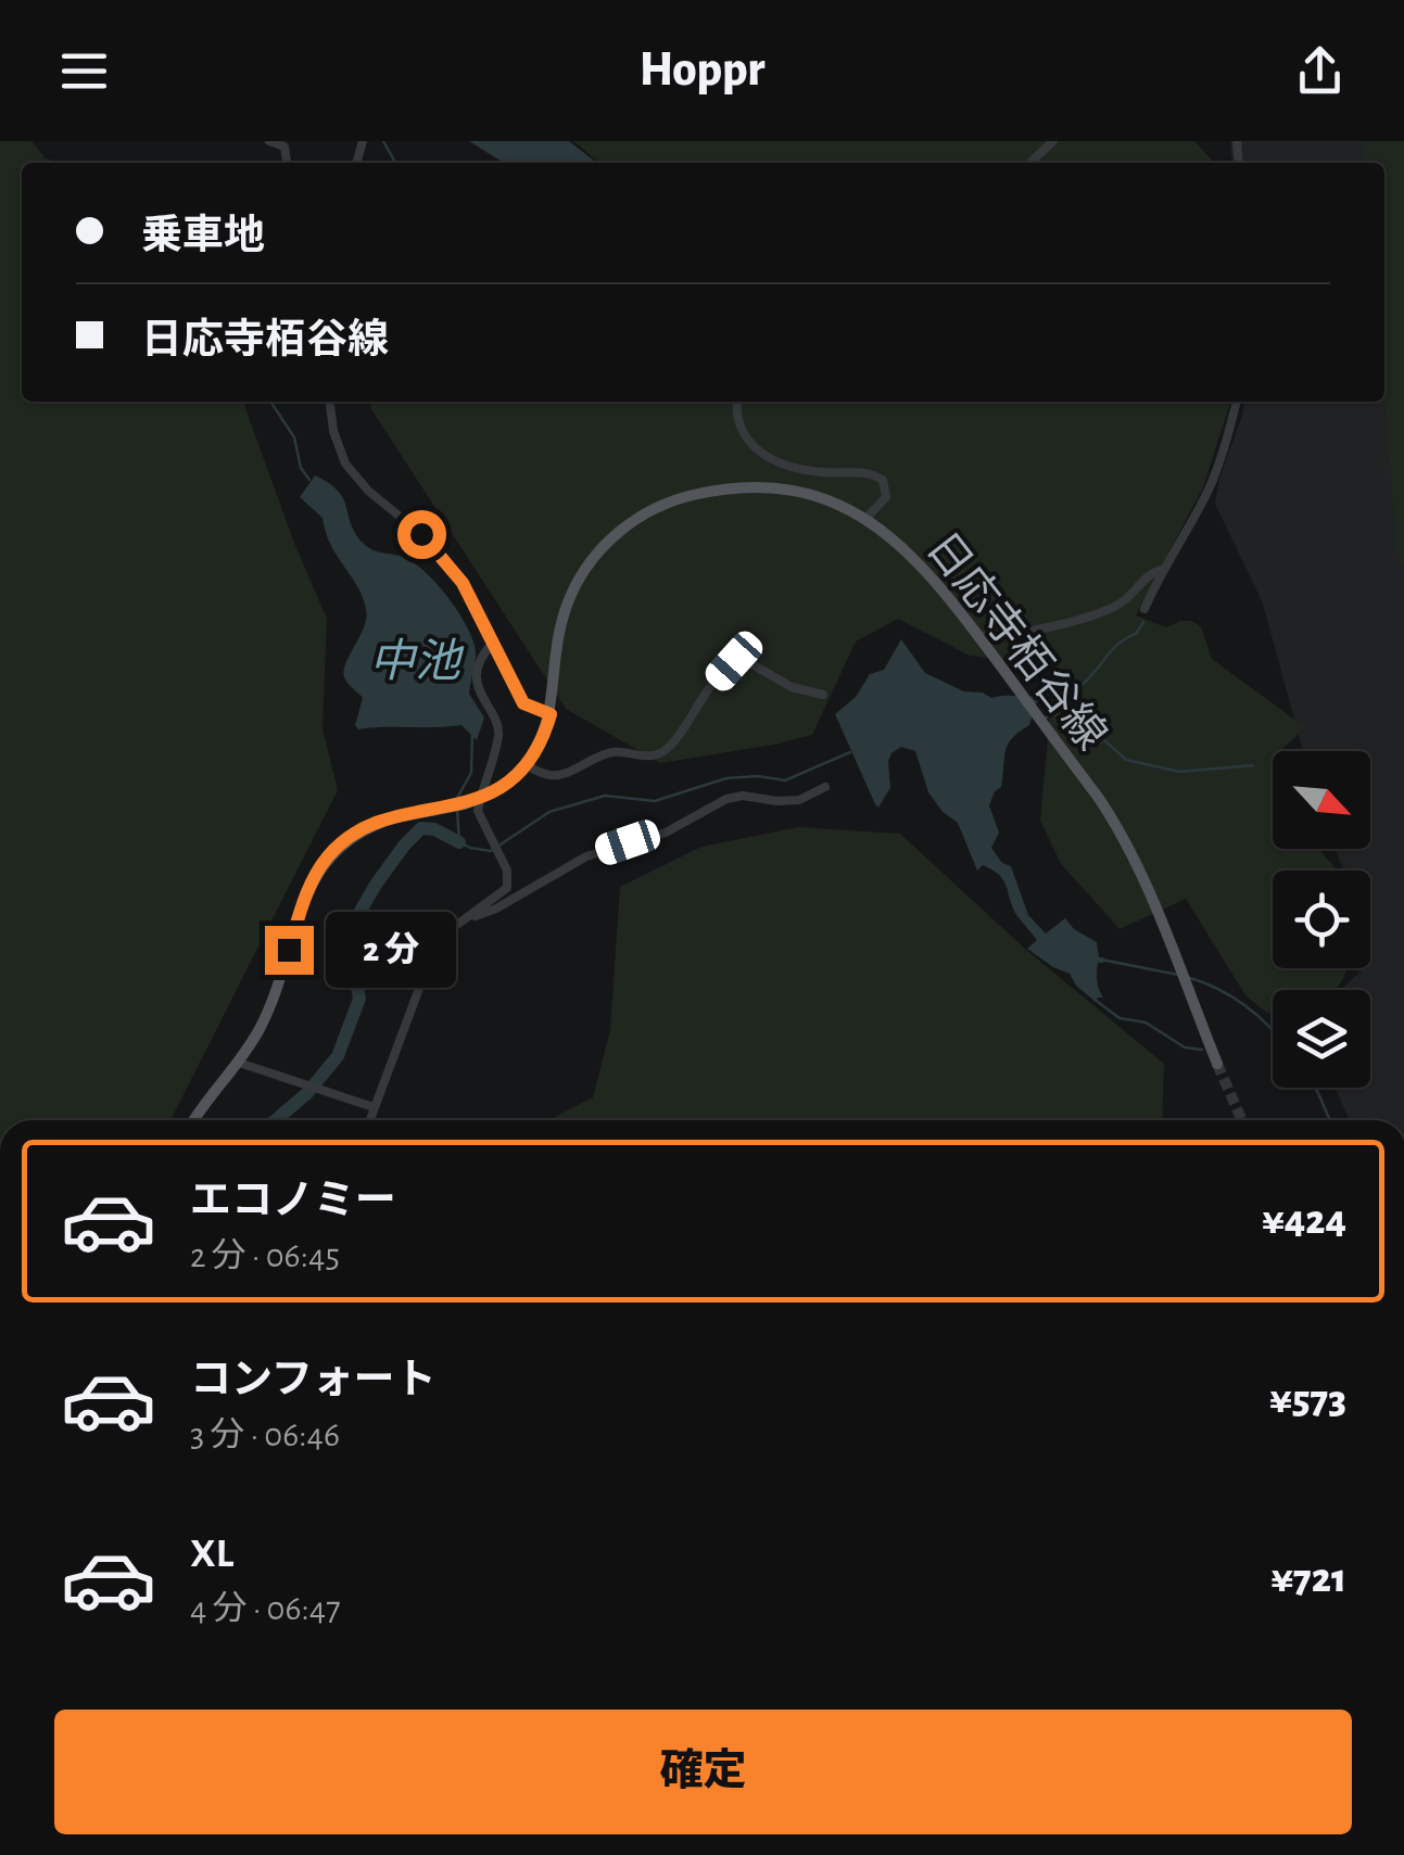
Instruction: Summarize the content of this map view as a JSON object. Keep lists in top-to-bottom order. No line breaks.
{"streets":{"main road":["日応寺栢谷線"]},"water":["中池"],"north":"bottom right","page":{"header":"Hoppr","banner":["乗車地","日応寺栢谷線"],"bubble":"2 分","list":[{"name":"エコノミー","note":"2 分 · 06:45","value":"¥424"},{"name":"コンフォート","note":"3 分 · 06:46","value":"¥573"},{"name":"XL","note":"4 分 · 06:47","value":"¥721"}],"buttons":"確定"}}
